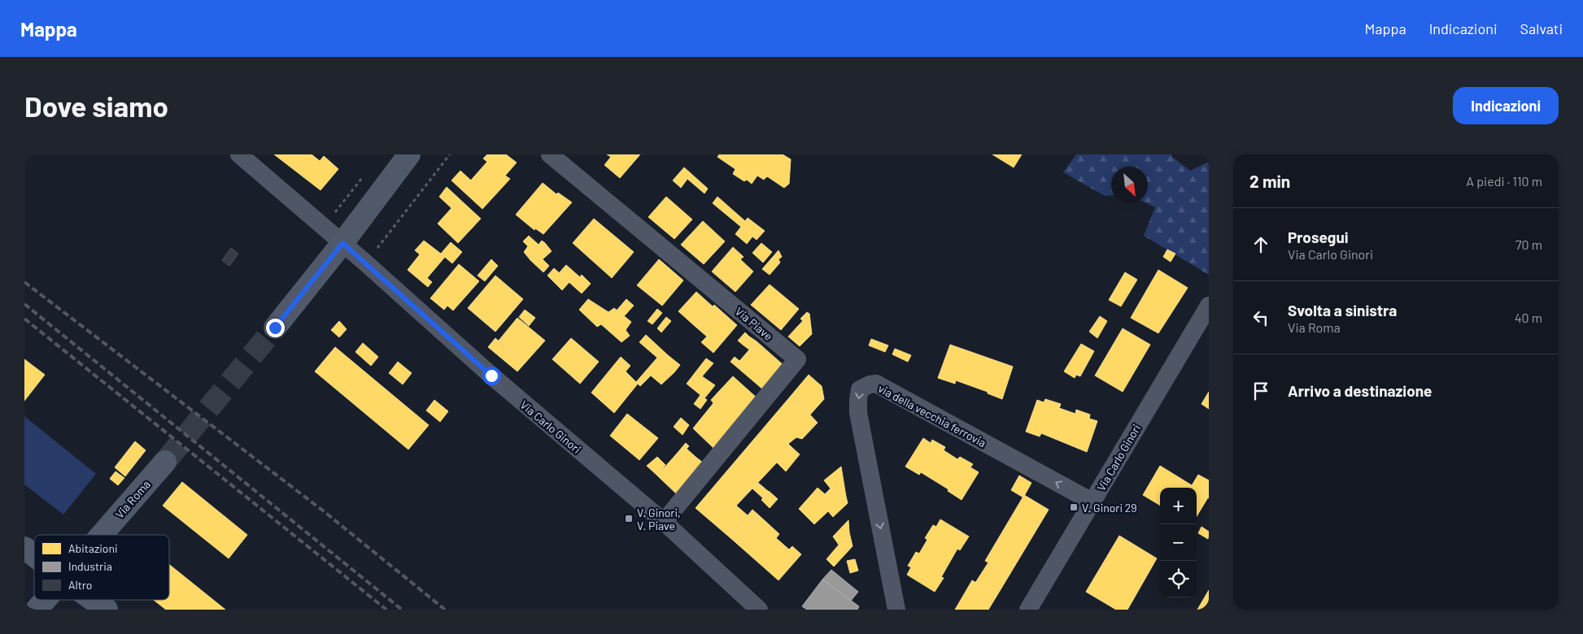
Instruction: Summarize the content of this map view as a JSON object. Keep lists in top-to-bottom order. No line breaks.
{"streets":{"street":["Via Piave","via della vecchia ferrovia","Via Carlo Ginori","Via Roma"]},"crossings":[["Via Piave","Via Carlo Ginori"],["via della vecchia ferrovia","Via Carlo Ginori"]],"places":{"transit":["V. Ginori 29","V. Ginori, V. Piave"]},"legend":["Abitazioni","Industria","Altro"],"north":"bottom right","page":{"header":"Mappa","nav":["Mappa","Indicazioni","Salvati"],"buttons":"Indicazioni","title":"Dove siamo","heading":["2 min","A piedi · 110 m"],"list":[["Prosegui","Via Carlo Ginori","70 m"],["Svolta a sinistra","Via Roma","40 m"],"Arrivo a destinazione"],"map_buttons":["+","−"]}}
